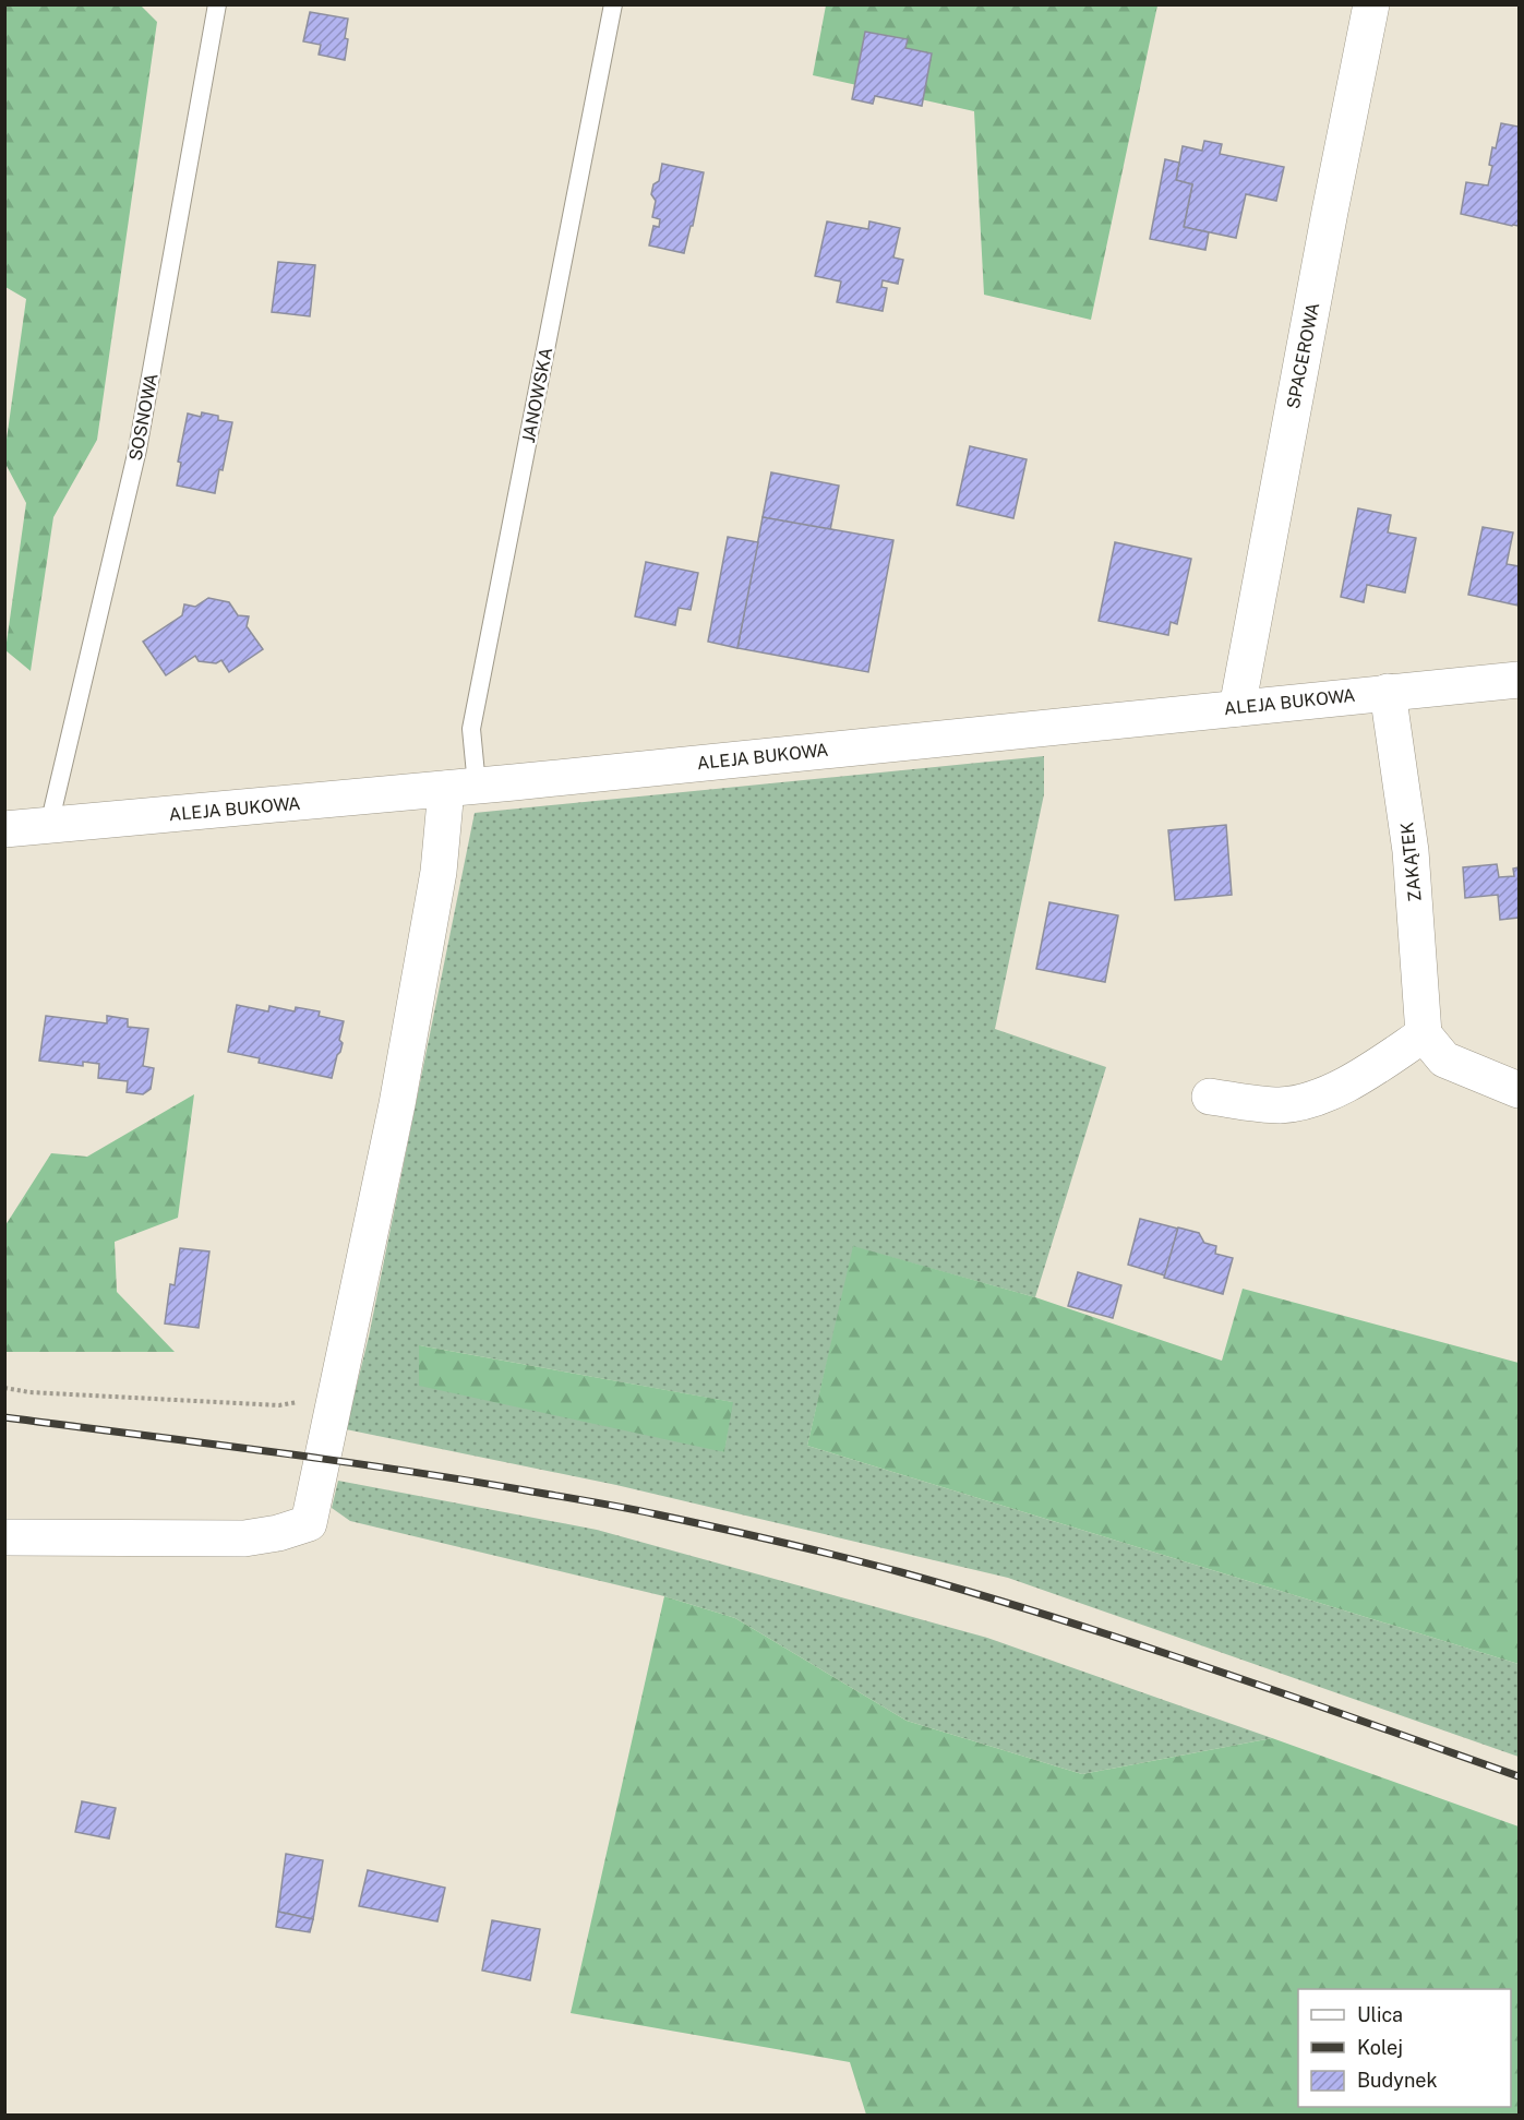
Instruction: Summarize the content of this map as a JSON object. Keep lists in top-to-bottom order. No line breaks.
{"streets":{"street":["SPACEROWA","ALEJA BUKOWA","ZAKĄTEK"],"lane":["JANOWSKA","SOSNOWA"]},"crossings":[["SPACEROWA","ALEJA BUKOWA"],["JANOWSKA","ALEJA BUKOWA"],["SOSNOWA","ALEJA BUKOWA"],["ALEJA BUKOWA","ZAKĄTEK"]],"legend":["Ulica","Kolej","Budynek"]}
